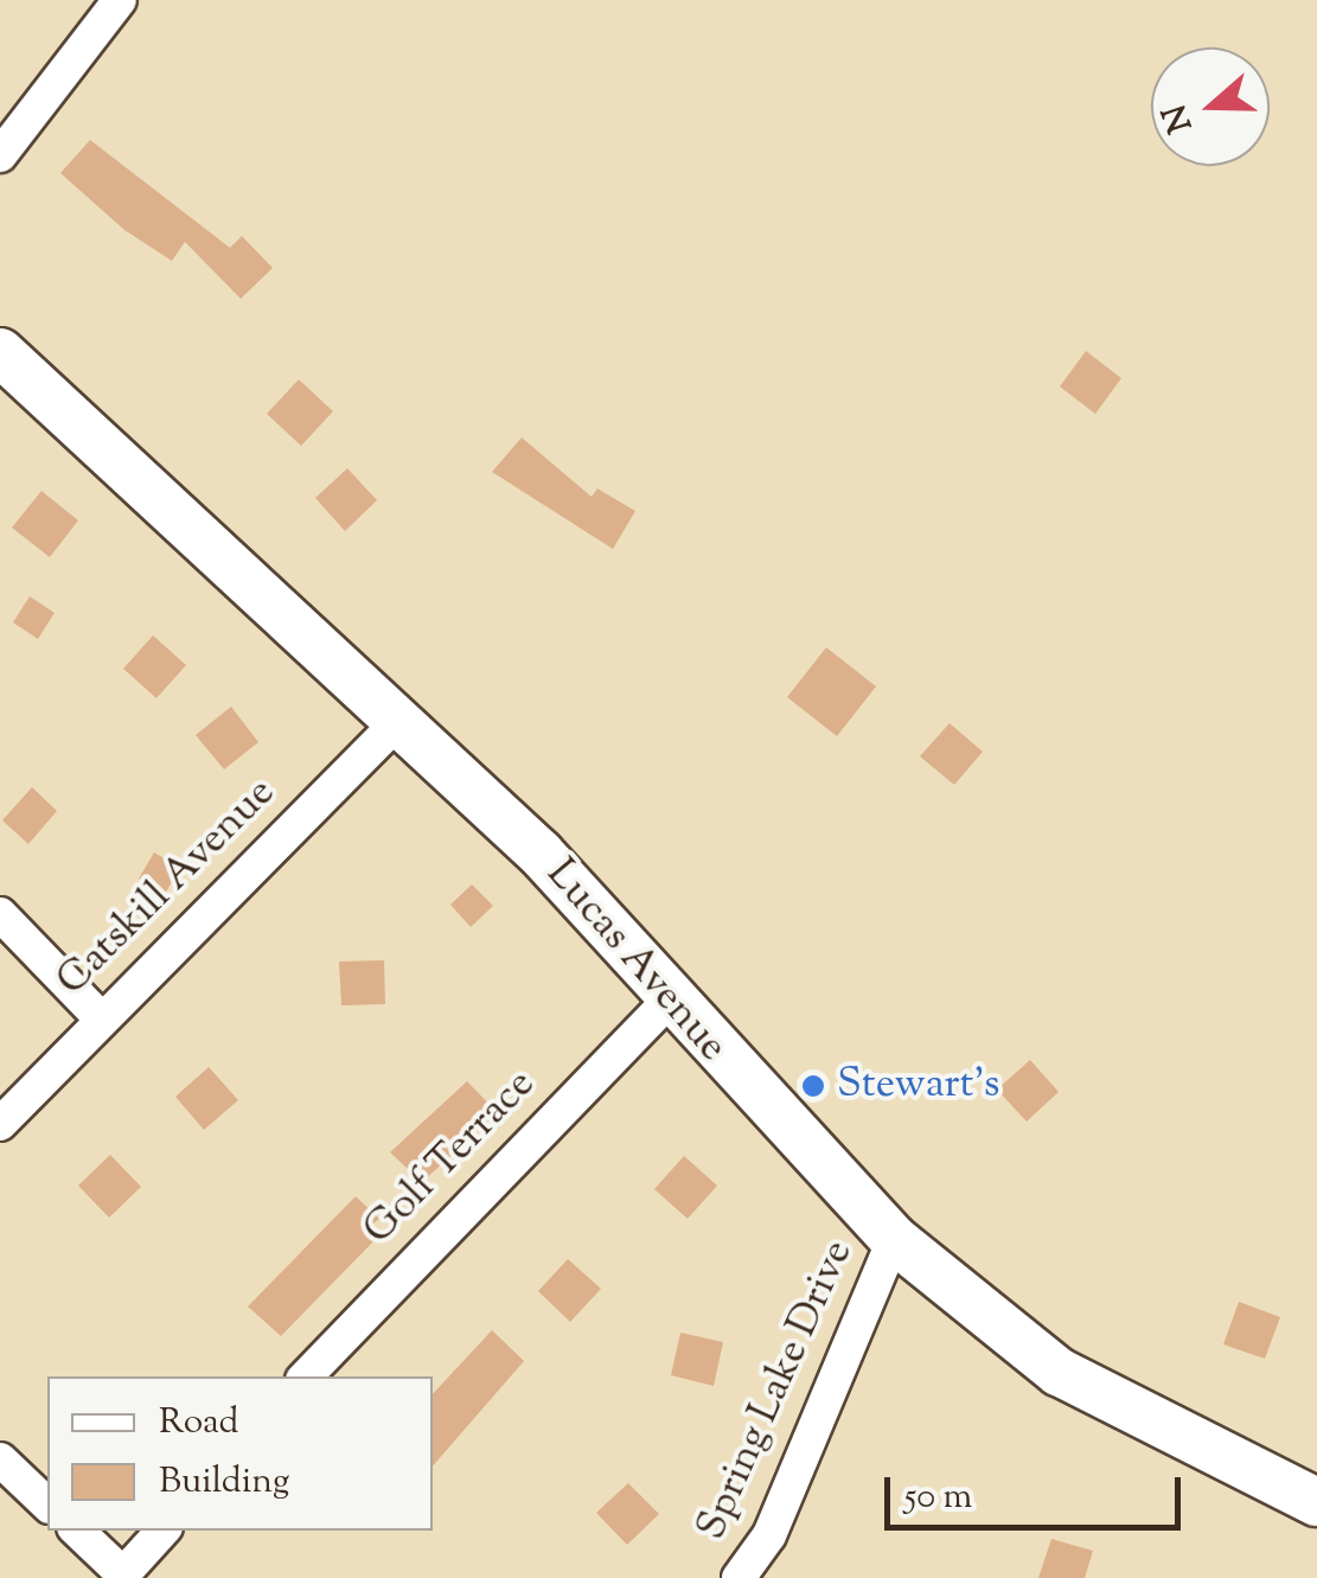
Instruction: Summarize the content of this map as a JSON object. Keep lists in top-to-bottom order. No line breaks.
{"streets":{"street":["Catskill Avenue","Lucas Avenue","Golf Terrace","Spring Lake Drive"]},"crossings":[["Catskill Avenue","Lucas Avenue"],["Lucas Avenue","Golf Terrace"],["Lucas Avenue","Spring Lake Drive"]],"places":["Stewart's"],"legend":["Road","Building"],"scale_bar":"50 m","north":"left"}
